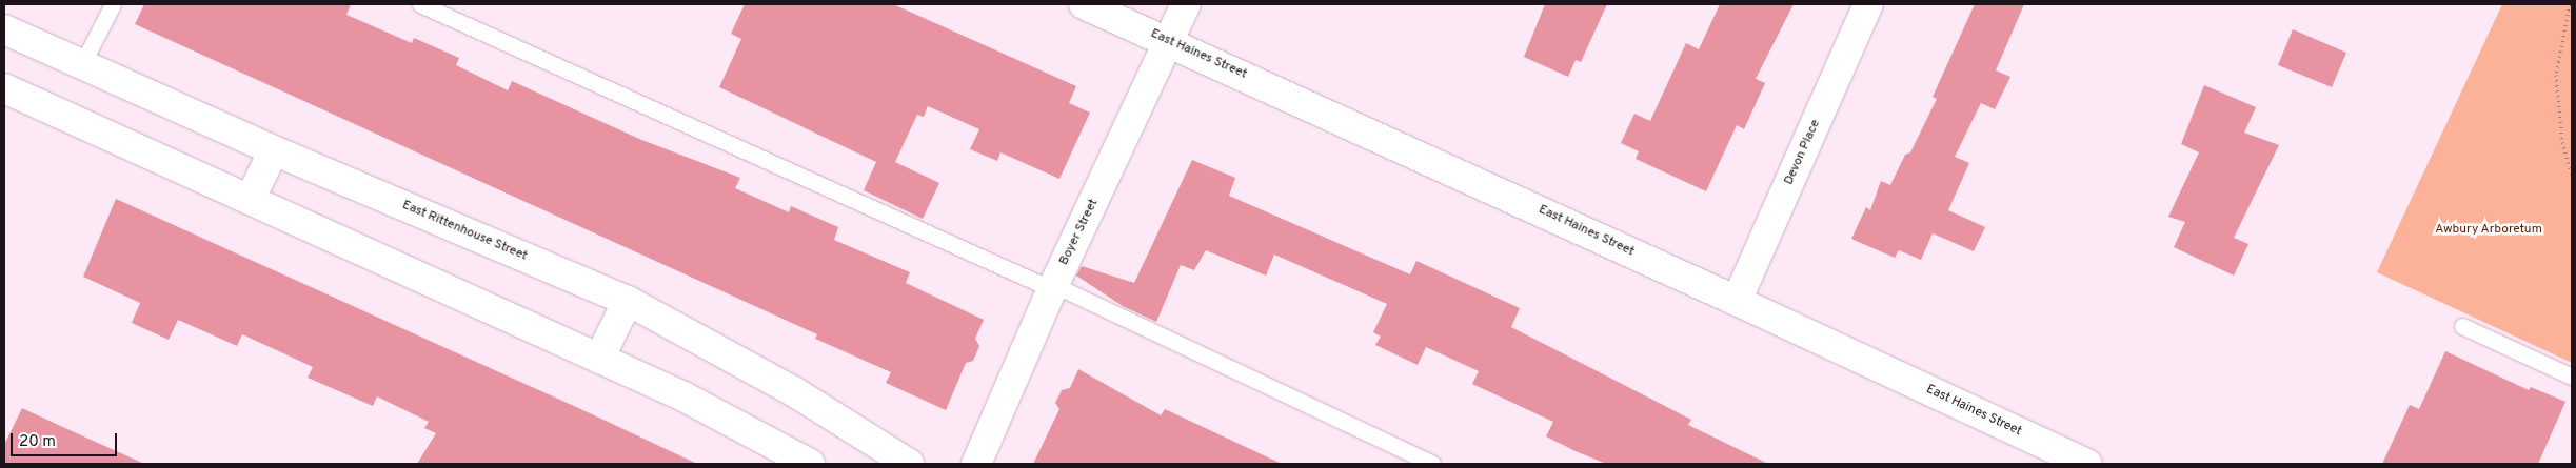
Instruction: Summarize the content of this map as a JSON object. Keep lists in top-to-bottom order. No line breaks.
{"streets":{"street":["East Haines Street","Devon Place","East Rittenhouse Street","Boyer Street"]},"crossings":[["East Haines Street","Devon Place"],["East Haines Street","Boyer Street"]],"parks":["Awbury Arboretum"],"scale_bar":"20 m"}
